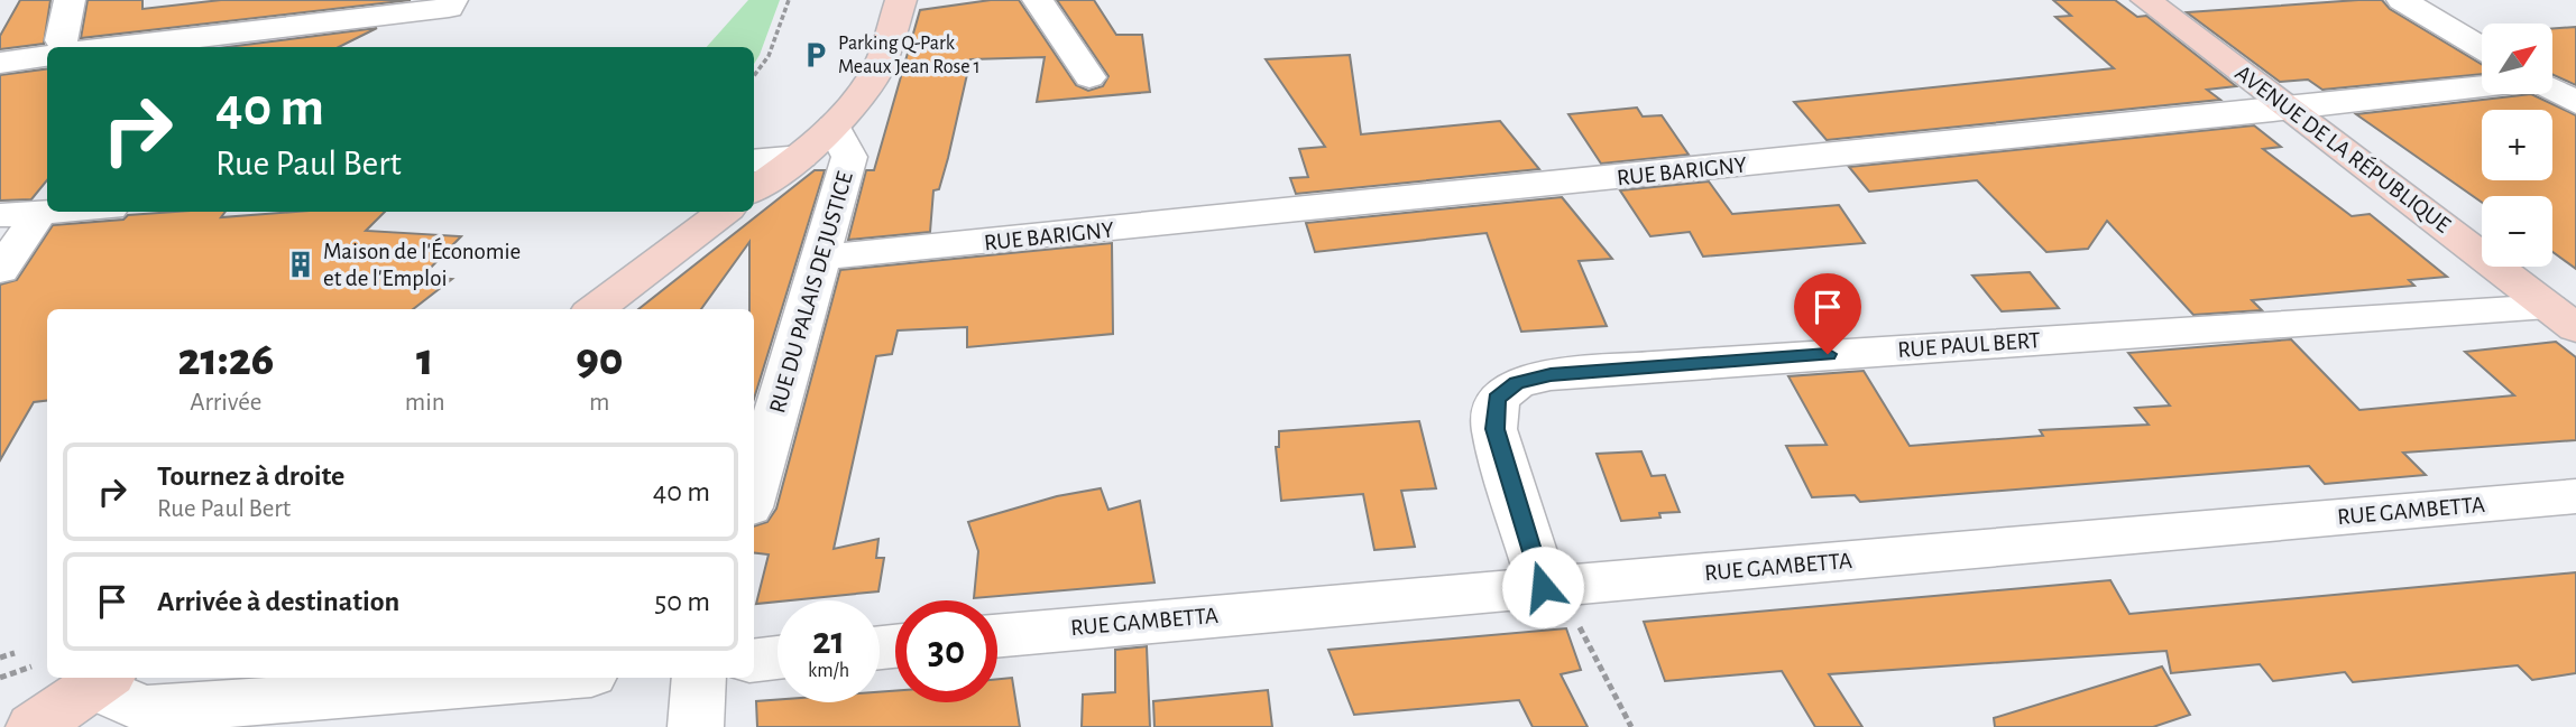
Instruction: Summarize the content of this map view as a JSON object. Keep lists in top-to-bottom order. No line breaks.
{"streets":{"main road":["AVENUE DE LA RÉPUBLIQUE"],"street":["RUE BARIGNY","RUE DU PALAIS DE JUSTICE","RUE PAUL BERT","RUE GAMBETTA"]},"crossings":[["AVENUE DE LA RÉPUBLIQUE","RUE BARIGNY"],["AVENUE DE LA RÉPUBLIQUE","RUE PAUL BERT"],["RUE BARIGNY","RUE DU PALAIS DE JUSTICE"],["RUE PAUL BERT","RUE GAMBETTA"]],"places":{"parking":["Parking Q-Park Meaux Jean Rose 1"],"building":["Maison de l'Économie et de l'Emploi"]},"north":"top right","page":{"map_buttons":["+","−"],"turn":["40 m","Rue Paul Bert"],"eta":["21:26","Arrivée","1","min","90","m"],"list":[{"name":"Tournez à droite","note":"Rue Paul Bert","value":"40 m"},{"name":"Arrivée à destination","value":"50 m"}],"speed":"21 km/h","limit":"30"}}
